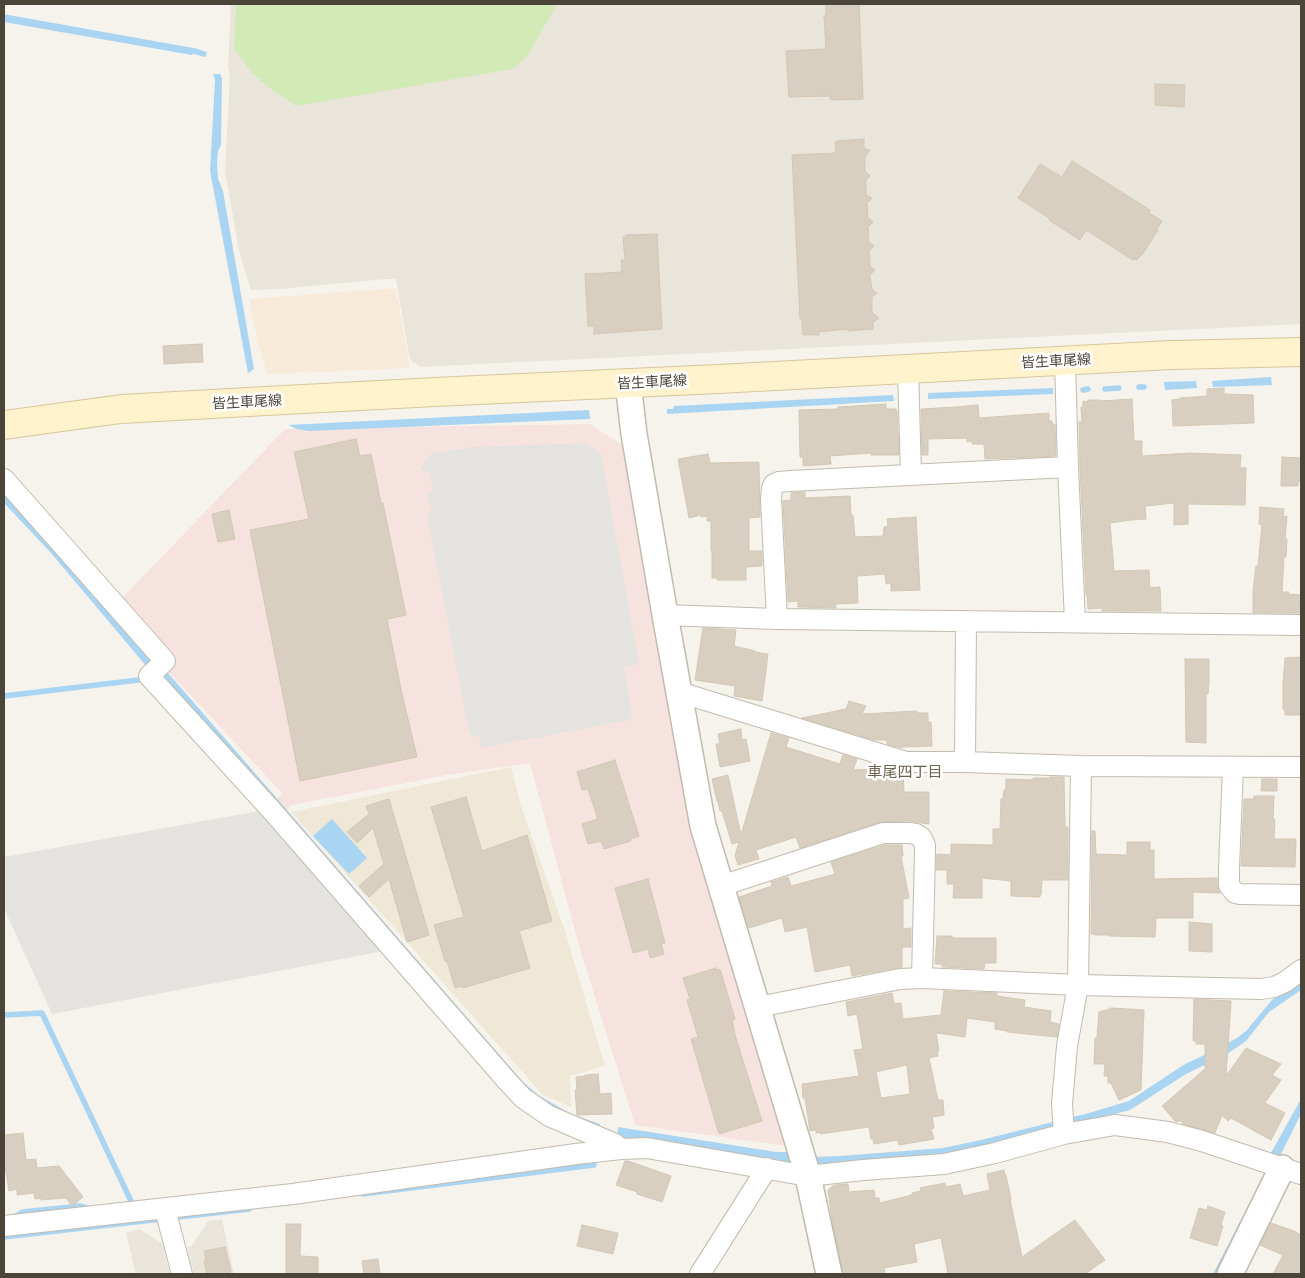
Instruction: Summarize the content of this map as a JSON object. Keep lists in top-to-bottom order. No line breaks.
{"streets":{"main road":["皆生車尾線"]},"districts":["車尾四丁目"]}
